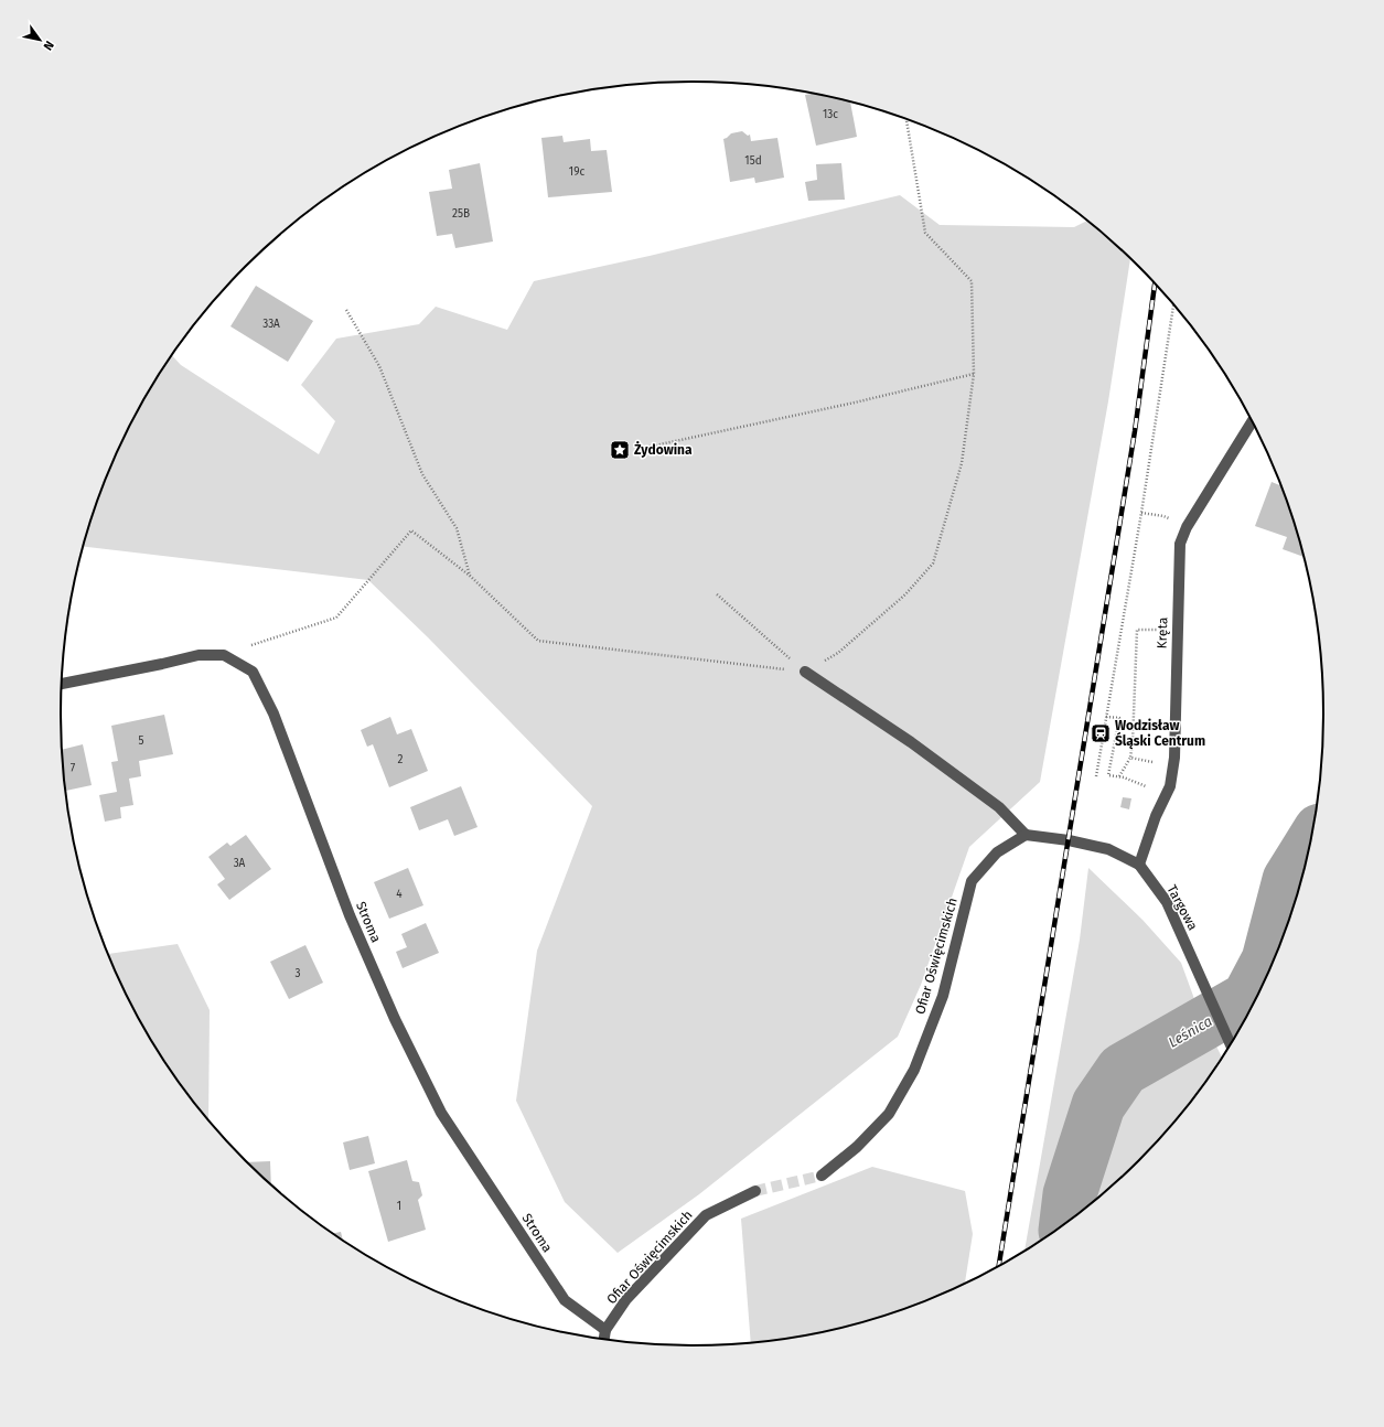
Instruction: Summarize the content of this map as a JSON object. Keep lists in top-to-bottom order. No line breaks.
{"streets":{"street":["Kręta","Targowa","Stroma","Ofiar Oświęcimskich"]},"crossings":[["Kręta","Targowa"],["Targowa","Ofiar Oświęcimskich"],["Stroma","Ofiar Oświęcimskich"]],"water":["Leśnica"],"places":{"place":["Żydowina"],"station":["Wodzisław Śląski Centrum"]},"house_numbers":["13c","15d","19c","25B","33A","5","2","7","3A","4","3","1"],"north":"bottom right"}
